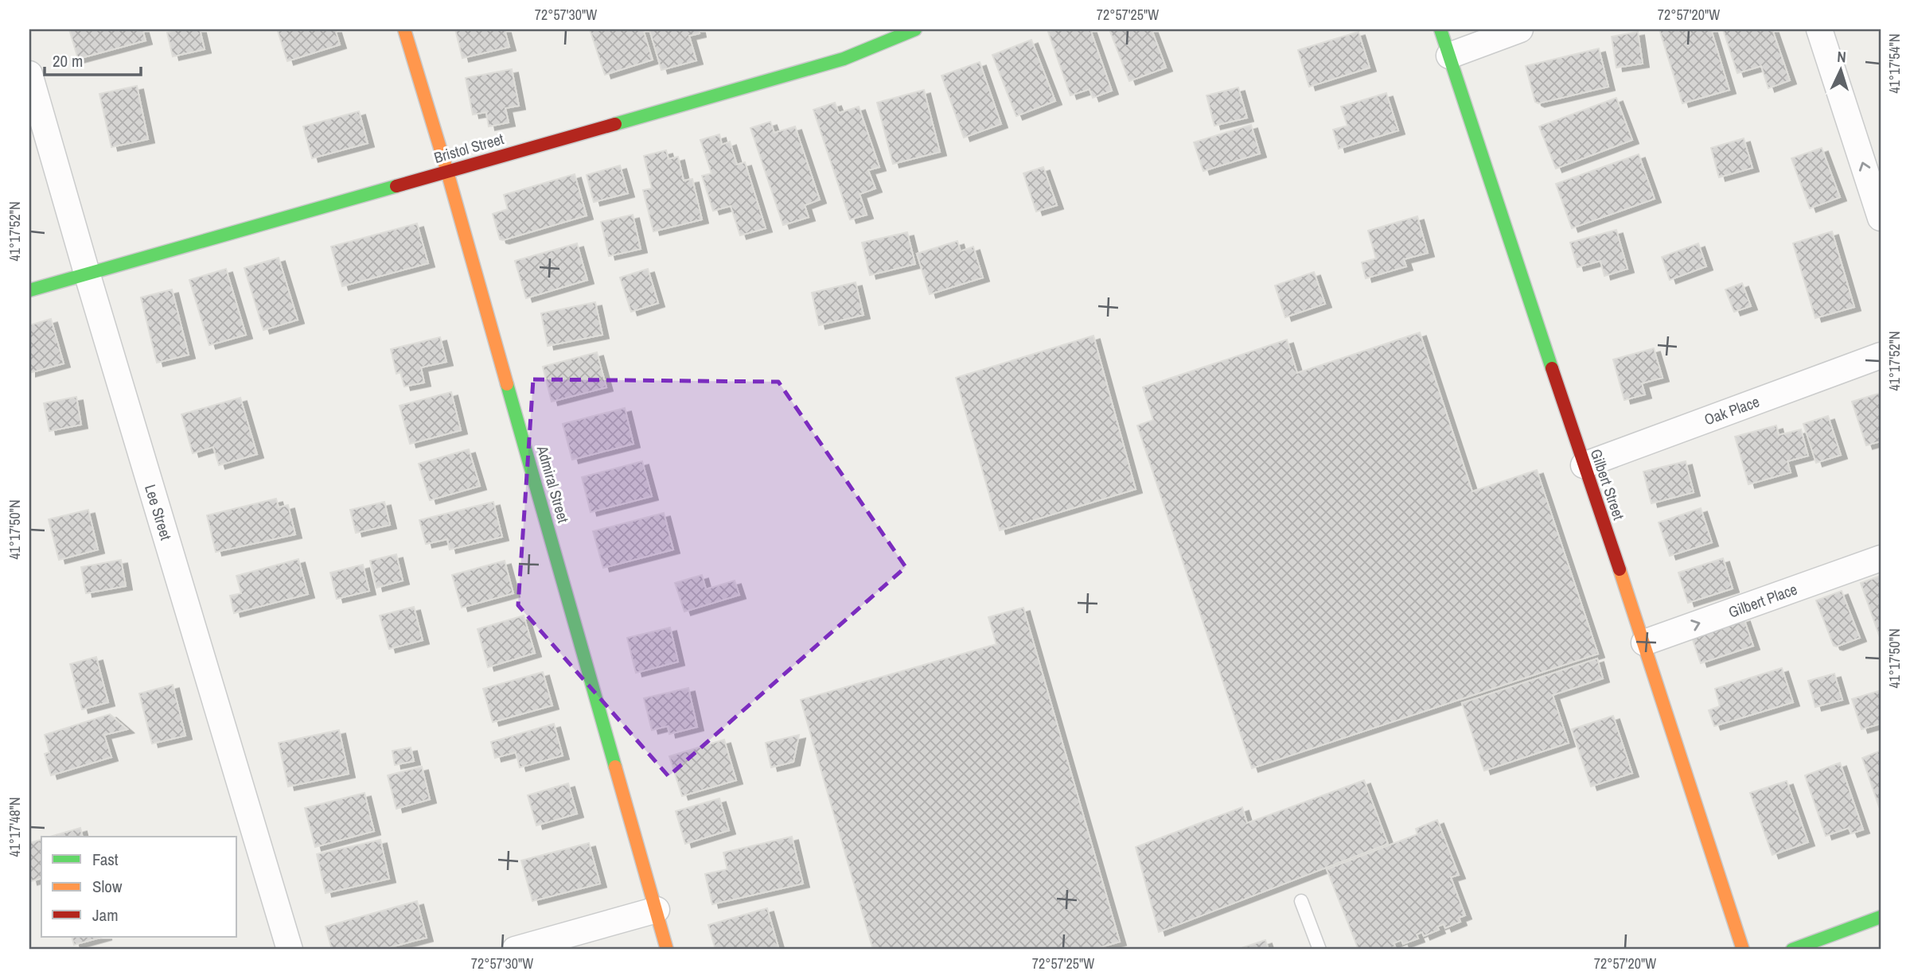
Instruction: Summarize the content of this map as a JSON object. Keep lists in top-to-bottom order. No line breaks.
{"streets":{"street":["Bristol Street","Oak Place","Admiral Street","Gilbert Street","Lee Street","Gilbert Place"]},"crossings":[["Bristol Street","Admiral Street"],["Bristol Street","Lee Street"],["Oak Place","Gilbert Street"],["Gilbert Street","Gilbert Place"]],"one_way":["Gilbert Place"],"legend":["Fast","Slow","Jam"],"scale_bar":"20 m","north":"top","coordinates":["72°57'30\"W","72°57'25\"W","72°57'20\"W","41°17'54\"N","41°17'52\"N","41°17'50\"N","41°17'48\"N"]}
